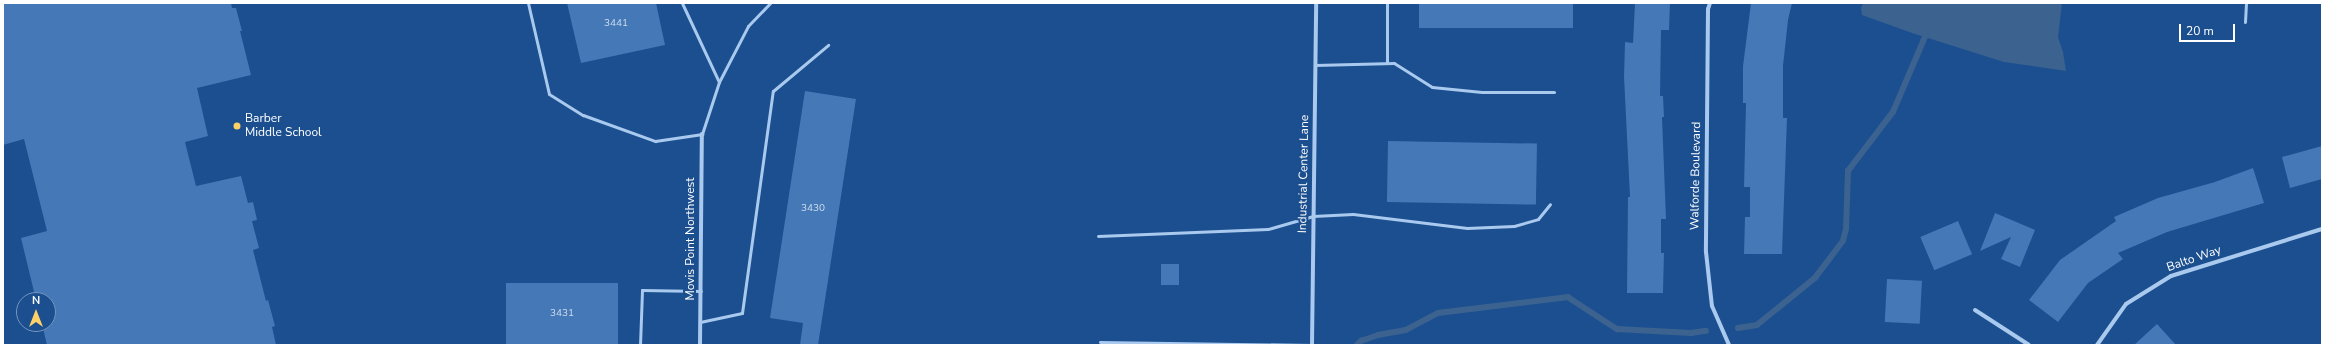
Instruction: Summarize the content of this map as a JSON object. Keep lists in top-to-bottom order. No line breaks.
{"streets":{"street":["Industrial Center Lane","Walforde Boulevard","Movis Point Northwest","Balto Way"]},"places":["Barber Middle School"],"house_numbers":["3441","3430","3431"],"scale_bar":"20 m","north":"top"}
